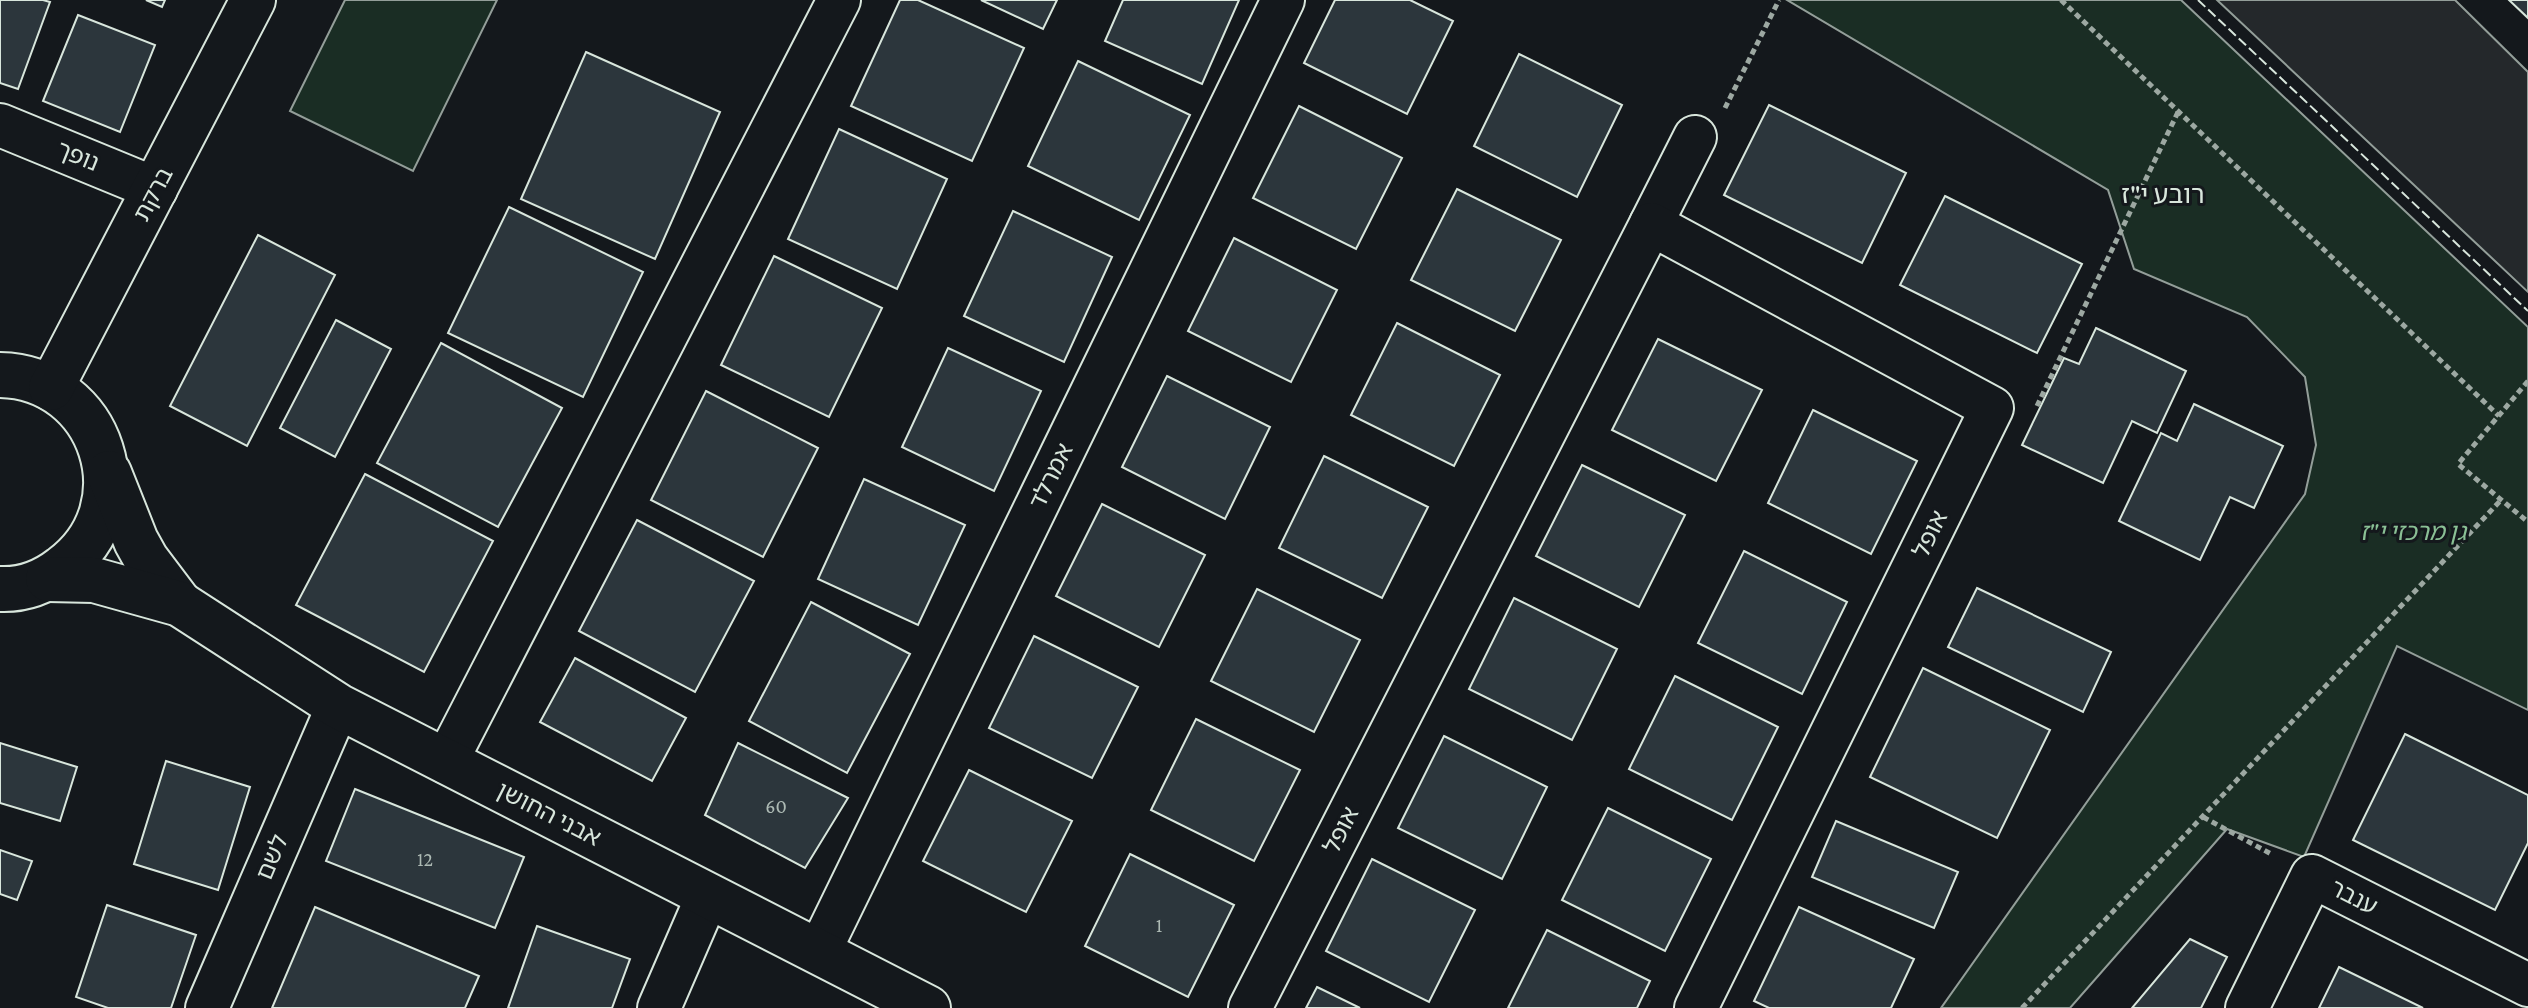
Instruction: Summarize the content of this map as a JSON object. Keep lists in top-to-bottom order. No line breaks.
{"streets":{"street":["נופך","ברקת","אמרלד","אופל","אבני החושן","לשם","ענבר"]},"crossings":[["נופך","ברקת"],["ברקת","אבני החושן"],["אמרלד","אבני החושן"],["אבני החושן","לשם"]],"districts":["רובע י\"ז"],"parks":["גן מרכזי י\"ז"],"house_numbers":["60","12","1"]}
